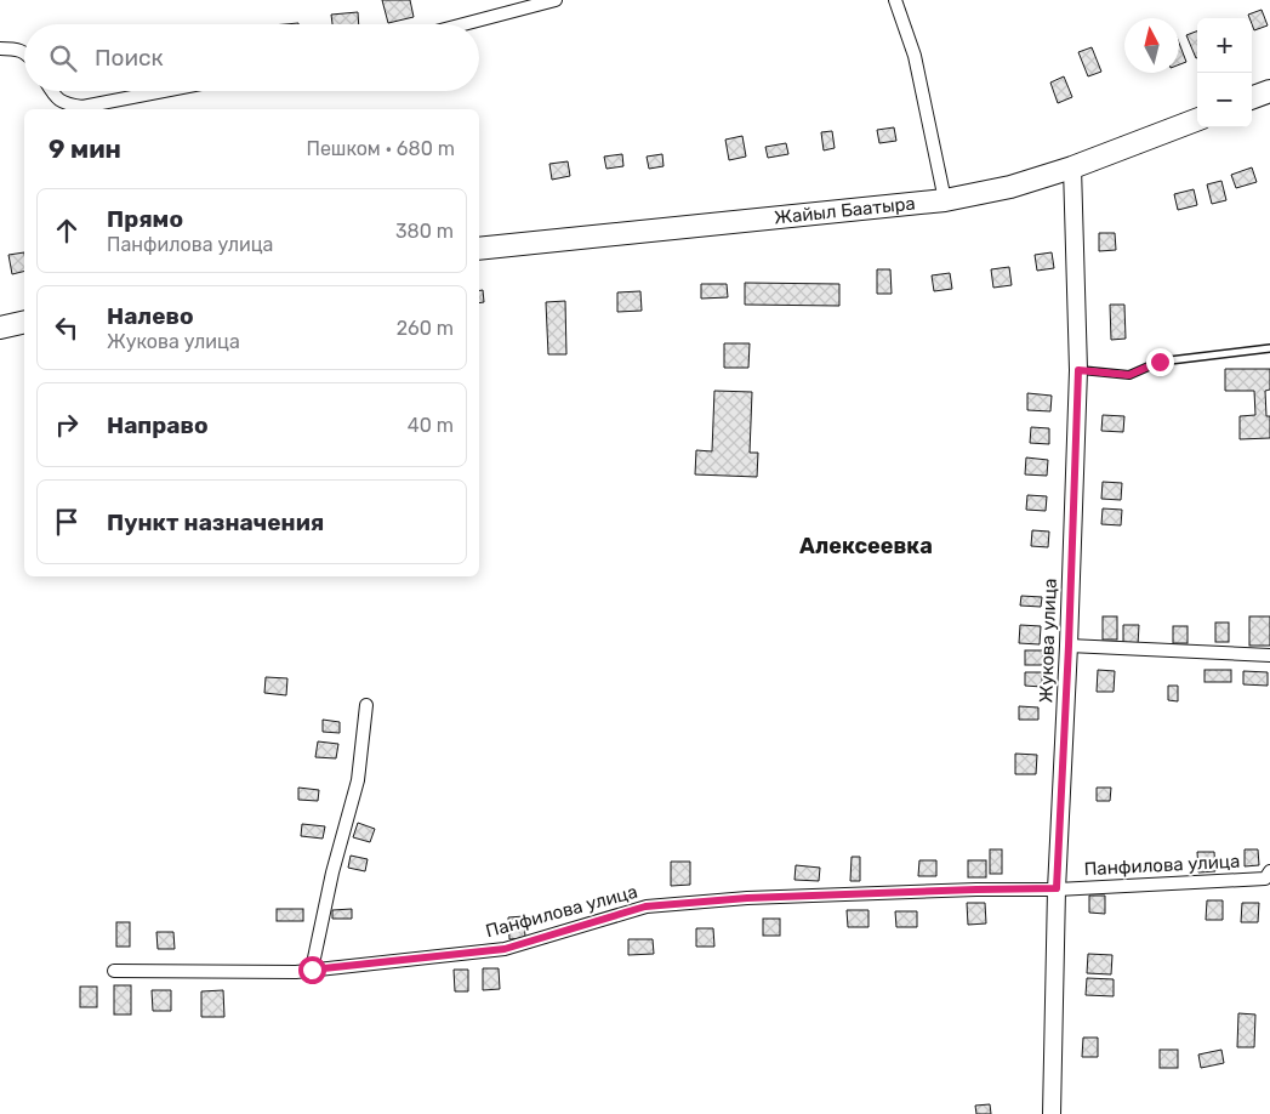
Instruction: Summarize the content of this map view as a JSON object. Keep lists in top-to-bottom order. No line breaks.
{"streets":{"highway":["Жайыл Баатыра"],"street":["Жукова улица","Панфилова улица"]},"crossings":[["Жайыл Баатыра","Жукова улица"],["Жукова улица","Панфилова улица"]],"districts":["Алексеевка"],"north":"top","page":{"map_buttons":["+","−"],"search":"Поиск","heading":["9 мин","Пешком · 680 m"],"list":[["Прямо","Панфилова улица","380 m"],["Налево","Жукова улица","260 m"],["Направо","40 m"],"Пункт назначения"]}}
